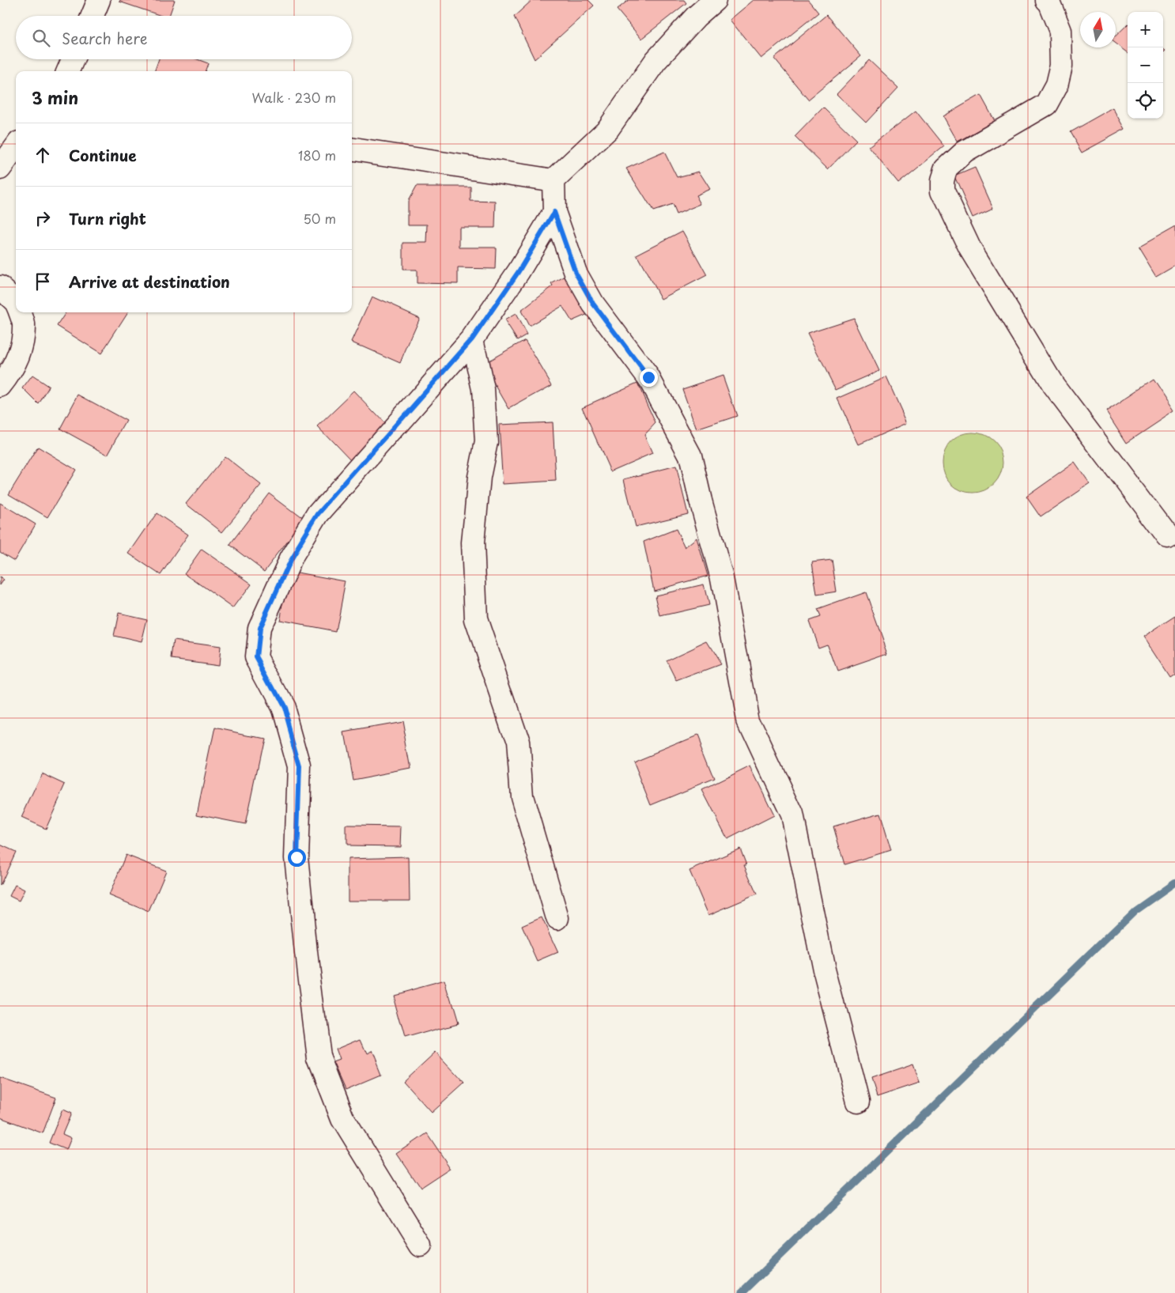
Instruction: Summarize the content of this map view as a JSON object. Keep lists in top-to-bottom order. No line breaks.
{"north":"top","page":{"map_buttons":["+","−"],"search":"Search here","heading":["3 min","Walk · 230 m"],"list":[["Continue","180 m"],["Turn right","50 m"],"Arrive at destination"]}}
